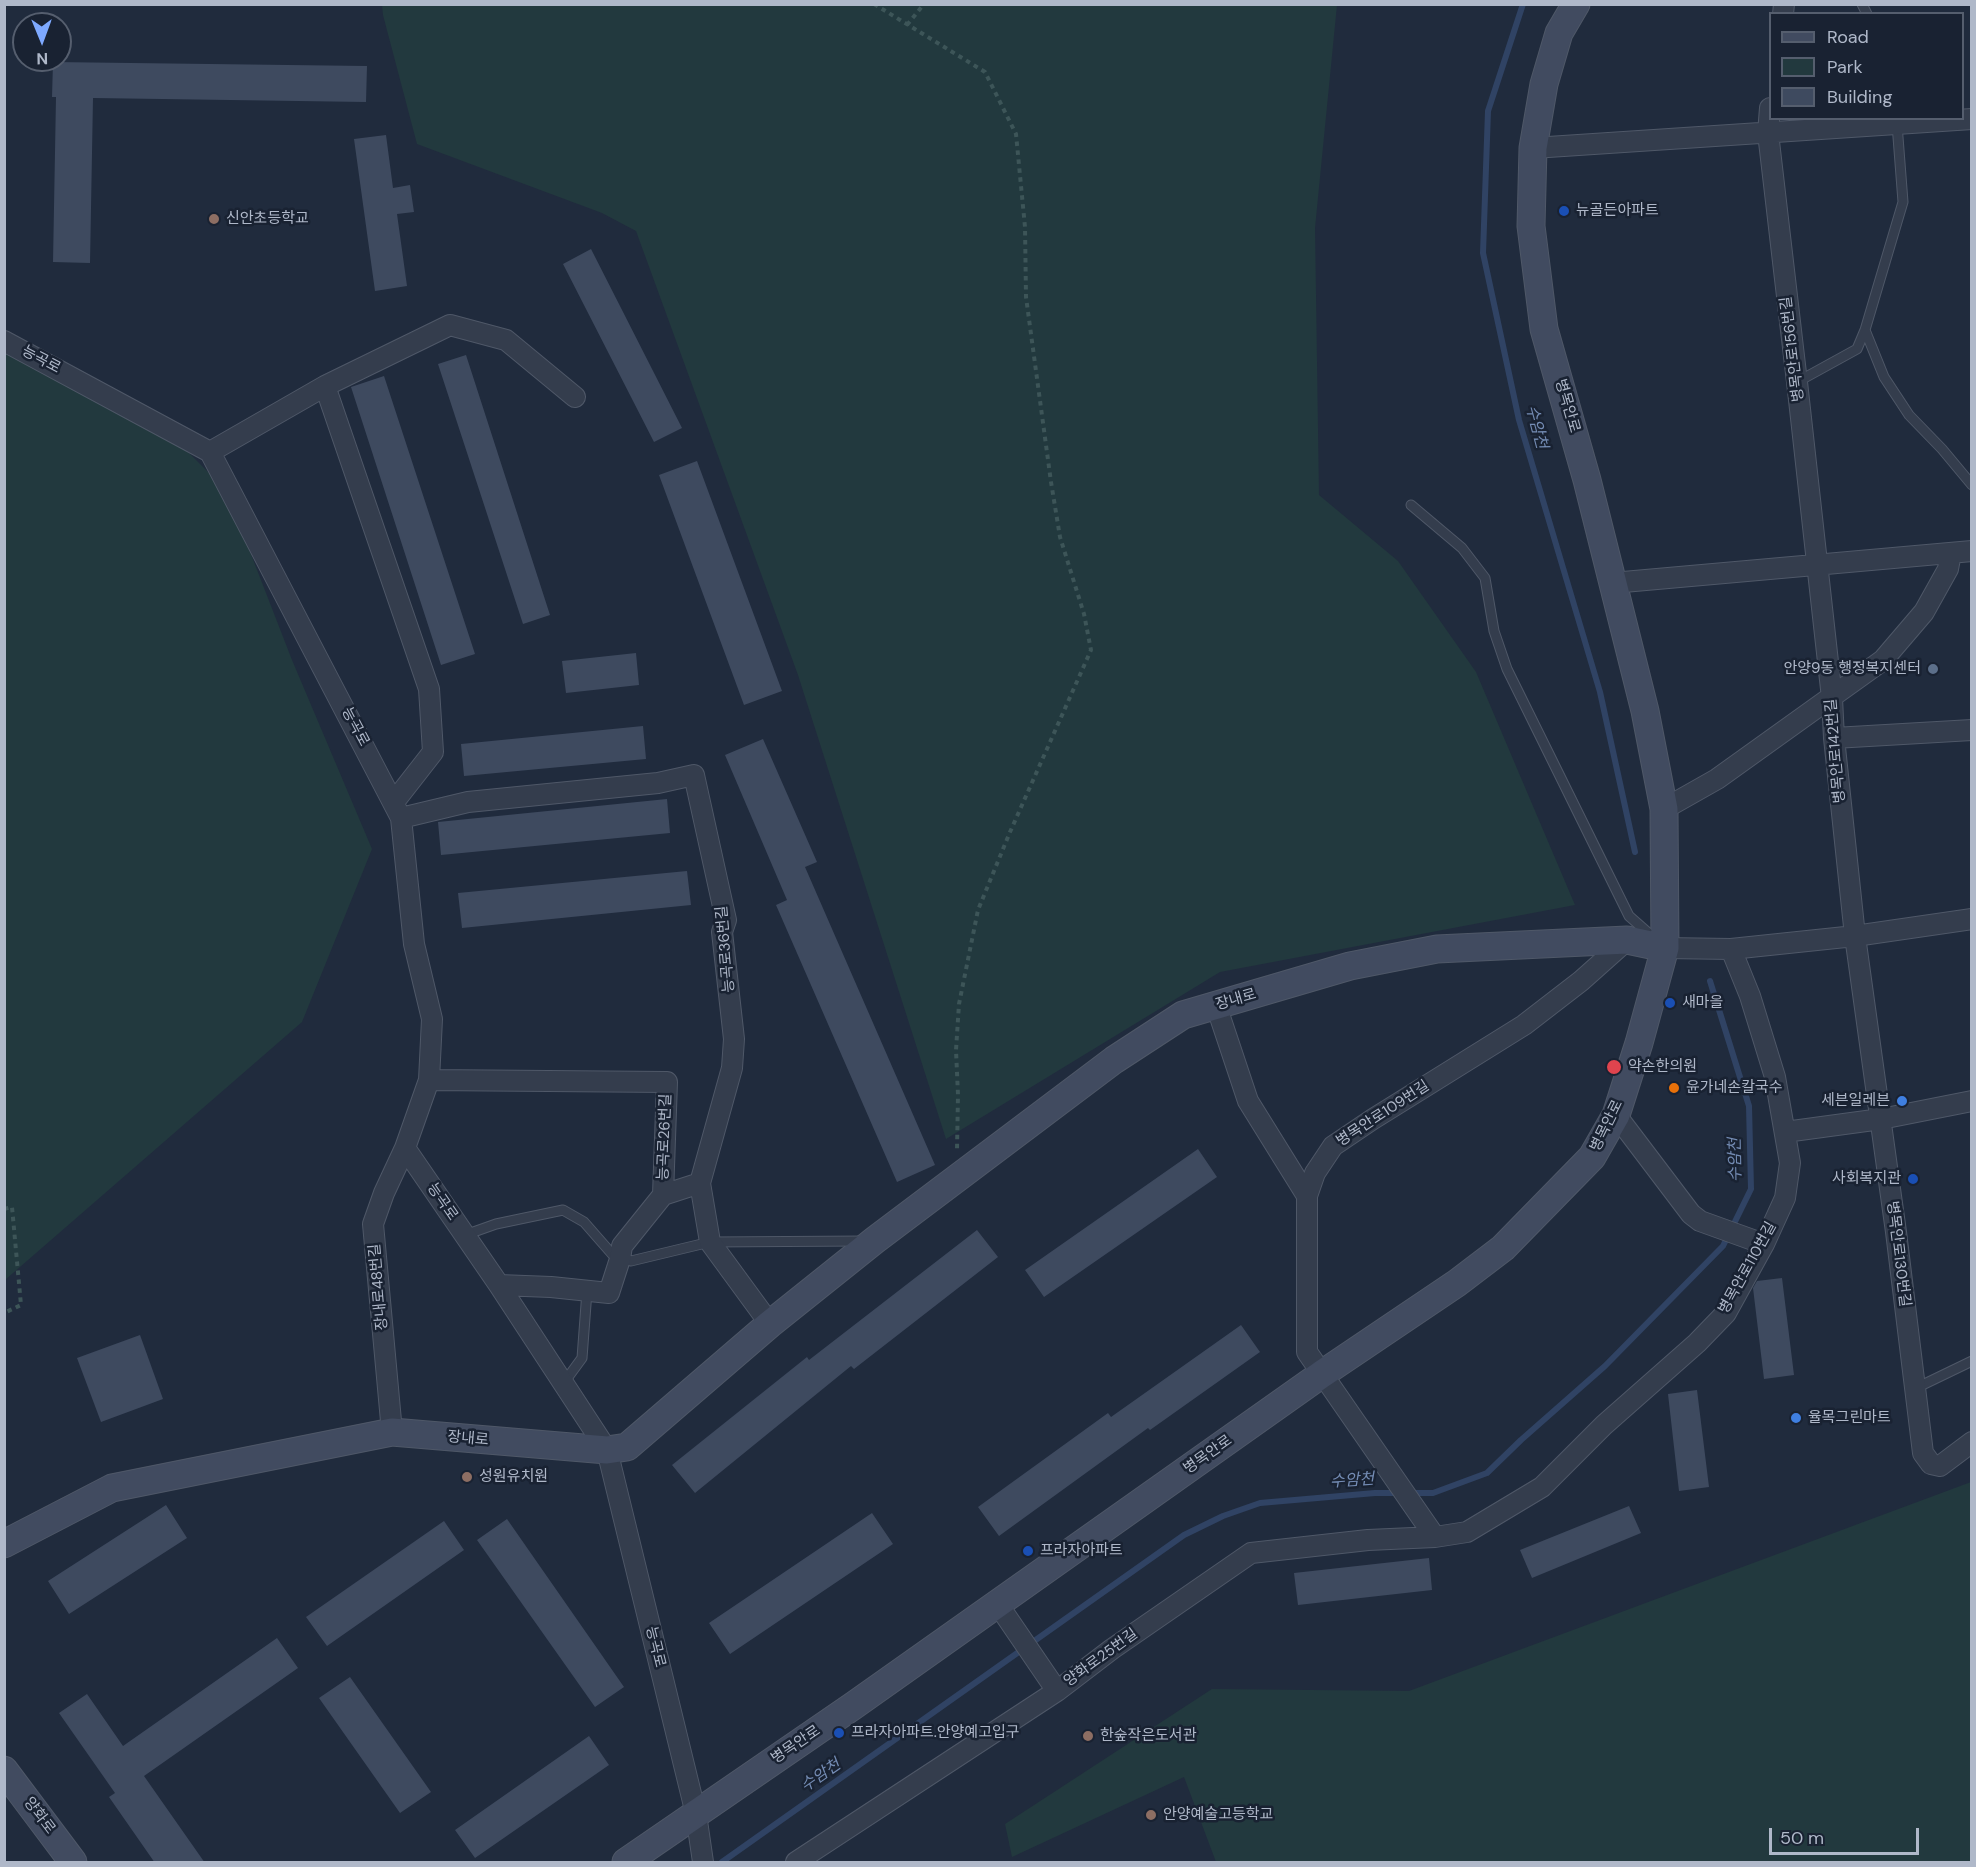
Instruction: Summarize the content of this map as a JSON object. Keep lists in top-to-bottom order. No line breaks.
{"streets":{"street":["병목안로156번길","능곡로","병목안로","병목안로142번길","능곡로36번길","장내로","병목안로109번길","능곡로26번길","병목안로130번길","병목안로110번길","장내로48번길","양화로25번길","양화로"]},"crossings":[["병목안로156번길","병목안로142번길"],["능곡로","병목안로"],["능곡로","능곡로36번길"],["능곡로","장내로"],["능곡로","능곡로26번길"],["능곡로","장내로48번길"],["병목안로","장내로"],["병목안로","병목안로109번길"],["병목안로142번길","병목안로130번길"],["능곡로36번길","장내로"],["장내로","병목안로109번길"],["장내로","장내로48번길"],["병목안로110번길","양화로25번길"]],"water":["수암천"],"places":["뉴골든아파트","신안초등학교","안양9동 행정복지센터","새마을","약손한의원","윤가네손칼국수","세븐일레븐","사회복지관","율목그린마트","성원유치원","프라자아파트","프라자아파트.안양예고입구","한숲작은도서관","안양예술고등학교"],"legend":["Road","Park","Building"],"scale_bar":"50 m","north":"bottom"}
